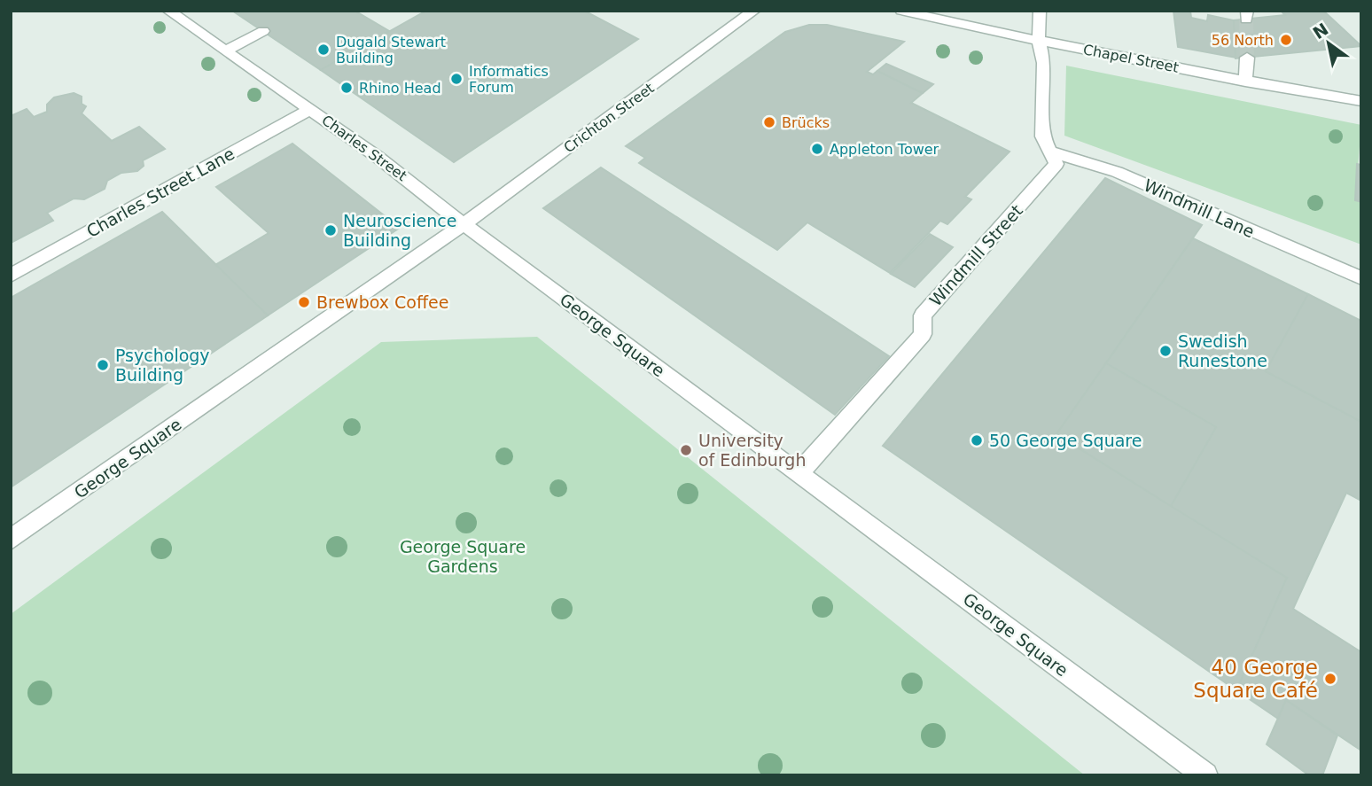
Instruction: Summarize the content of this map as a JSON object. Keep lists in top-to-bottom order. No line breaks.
{"streets":{"street":["Chapel Street","Crichton Street","Charles Street","Charles Street Lane","Windmill Lane","Windmill Street","George Square"]},"crossings":[["Crichton Street","Charles Street"],["Crichton Street","George Square"],["Charles Street","Charles Street Lane"],["Charles Street","George Square"],["Windmill Lane","Windmill Street"],["Windmill Street","George Square"]],"parks":["George Square Gardens"],"places":["56 North","Dugald Stewart Building","Informatics Forum","Rhino Head","Brücks","Appleton Tower","Neuroscience Building","Brewbox Coffee","Swedish Runestone","Psychology Building","50 George Square","University of Edinburgh","40 George Square Café"],"north":"top left"}
